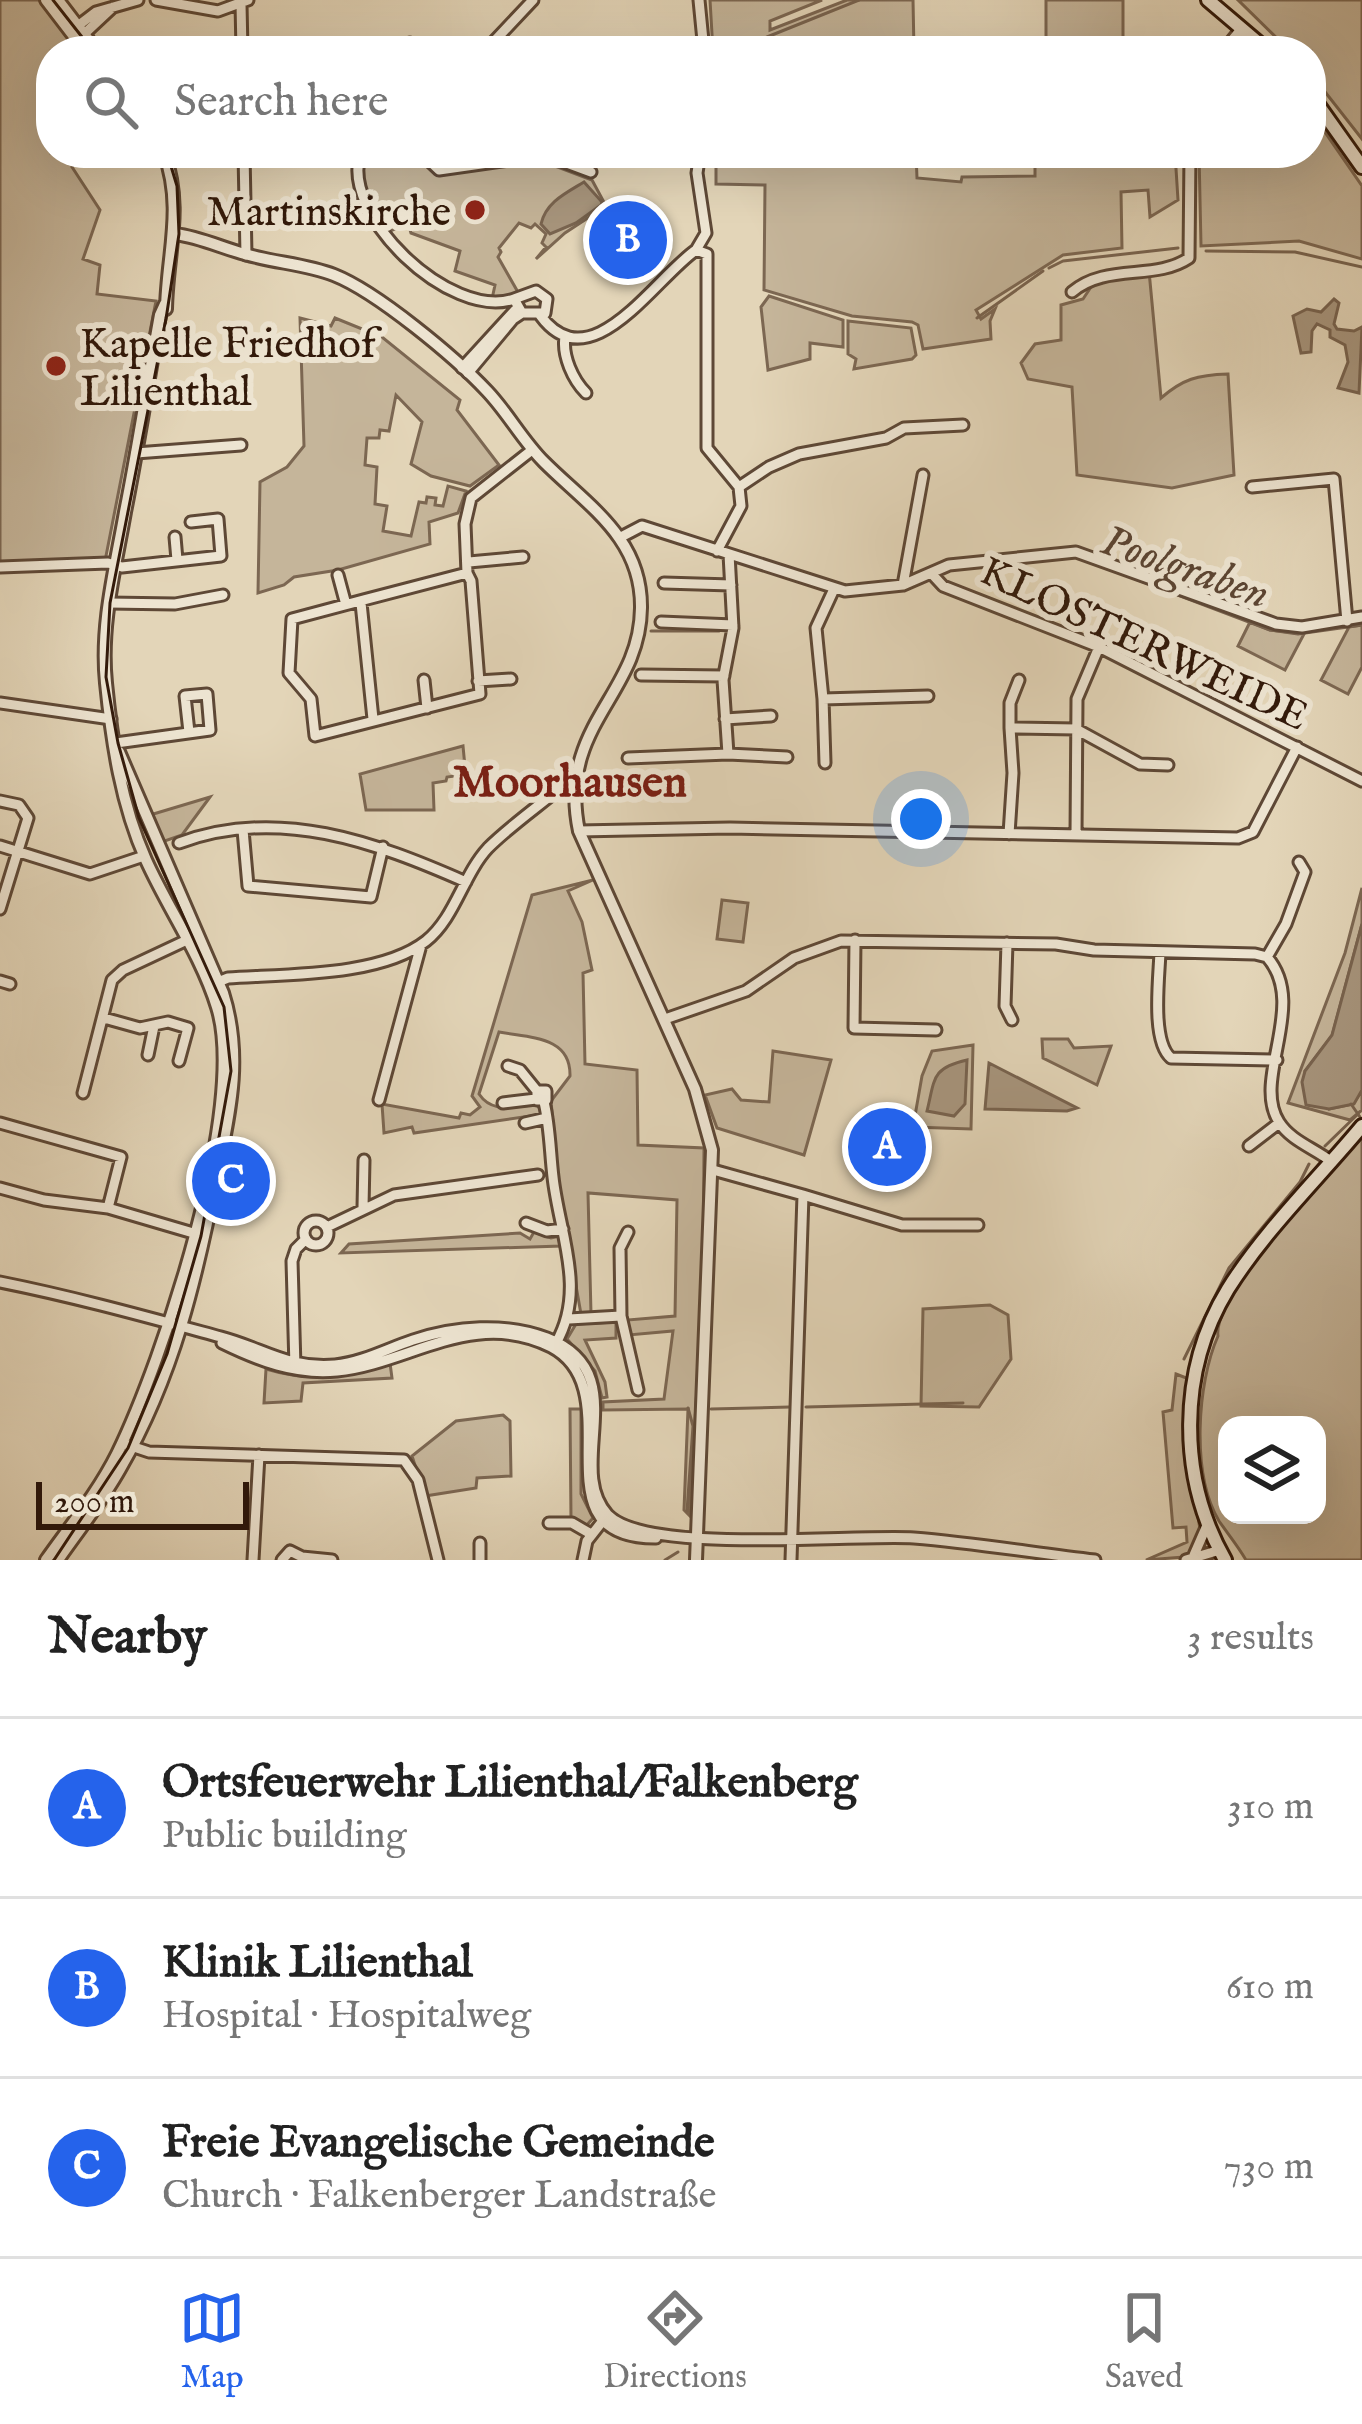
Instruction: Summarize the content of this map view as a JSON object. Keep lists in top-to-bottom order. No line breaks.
{"streets":{"street":["KLOSTERWEIDE"]},"districts":["Moorhausen"],"water":["Poolgraben"],"places":["Martinskirche","Kapelle Friedhof Lilienthal"],"scale_bar":"200 m","page":{"search":"Search here","pins":["B","A","C"],"scale":"200 m","heading":["Nearby","3 results"],"list":[{"mark":"A","name":"Ortsfeuerwehr Lilienthal/Falkenberg","note":"Public building","value":"310 m"},{"mark":"B","name":"Klinik Lilienthal","note":"Hospital · Hospitalweg","value":"610 m"},{"mark":"C","name":"Freie Evangelische Gemeinde","note":"Church · Falkenberger Landstraße","value":"730 m"}],"nav":["Map","Directions","Saved"]}}
